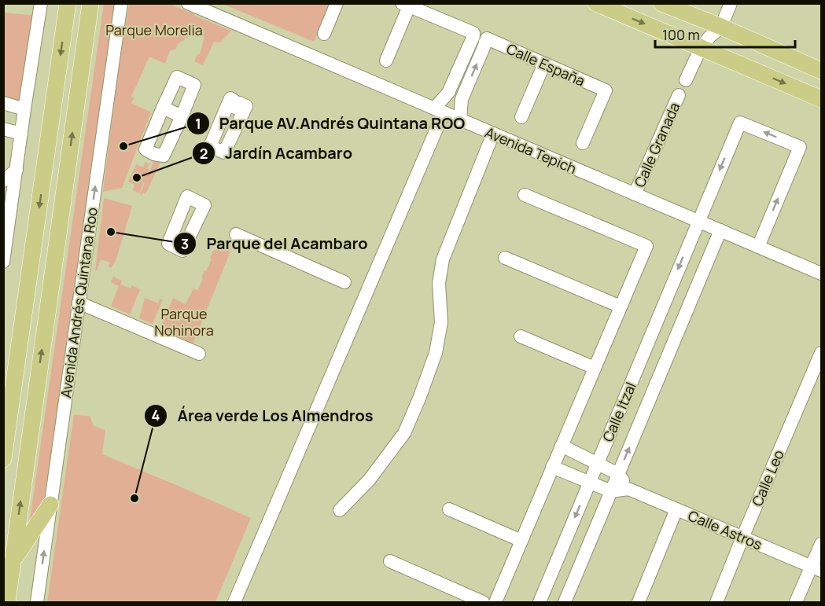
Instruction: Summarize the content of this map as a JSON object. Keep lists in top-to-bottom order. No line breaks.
{"streets":{"main road":["Avenida Andrés Quintana Roo"],"street":["Calle España","Calle Granada","Avenida Tepich","Calle Itzal","Calle Leo","Calle Astros"]},"crossings":[["Calle Granada","Avenida Tepich"],["Avenida Tepich","Calle Itzal"],["Calle Leo","Calle Astros"]],"parks":["Parque Morelia","Parque Nohinora"],"places":["Parque AV.Andrés Quintana ROO","Jardín Acambaro","Parque del Acambaro","Área verde Los Almendros"],"scale_bar":"100 m"}
